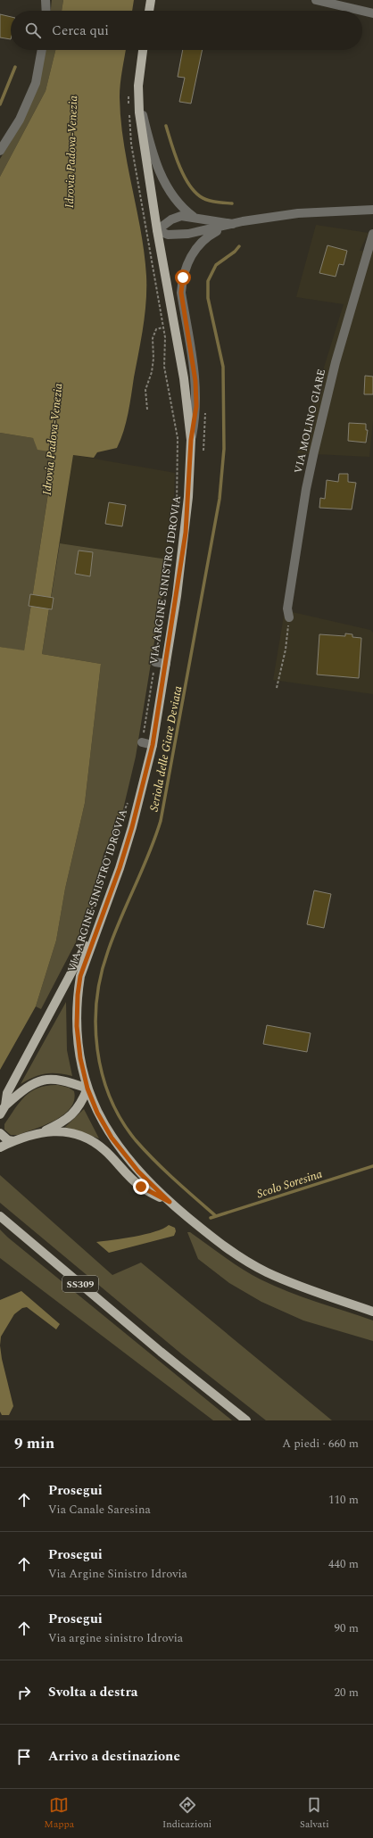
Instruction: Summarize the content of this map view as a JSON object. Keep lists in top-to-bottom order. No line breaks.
{"streets":{"main road":["VIA ARGINE SINISTRO IDROVIA","SS309"],"street":["VIA MOLINO GIARE"]},"water":["Idrovia Padova-Venezia","Seriola delle Giare Deviata","Scolo Soresina"],"page":{"search":"Cerca qui","heading":["9 min","A piedi · 660 m"],"list":[["Prosegui","Via Canale Saresina","110 m"],["Prosegui","Via Argine Sinistro Idrovia","440 m"],["Prosegui","Via argine sinistro Idrovia","90 m"],["Svolta a destra","20 m"],"Arrivo a destinazione"],"nav":["Mappa","Indicazioni","Salvati"]}}
